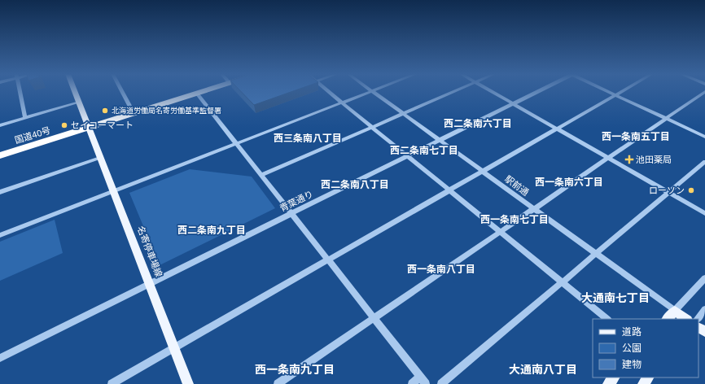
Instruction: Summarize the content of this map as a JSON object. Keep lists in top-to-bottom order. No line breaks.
{"streets":{"highway":["国道40号"],"main road":["名寄停車場線"],"street":["駅前通","青葉通り"]},"crossings":[["国道40号","名寄停車場線"],["駅前通","青葉通り"],["青葉通り","名寄停車場線"]],"districts":["西二条南六丁目","西一条南五丁目","西三条南八丁目","西二条南七丁目","西一条南六丁目","西二条南八丁目","西一条南七丁目","西二条南九丁目","西一条南八丁目","大通南七丁目","西一条南九丁目","大通南八丁目"],"places":{"other":["北海道労働局名寄労働基準監督署","セイコーマート","ローソン"],"health":["池田薬局"]},"legend":["道路","公園","建物"]}
